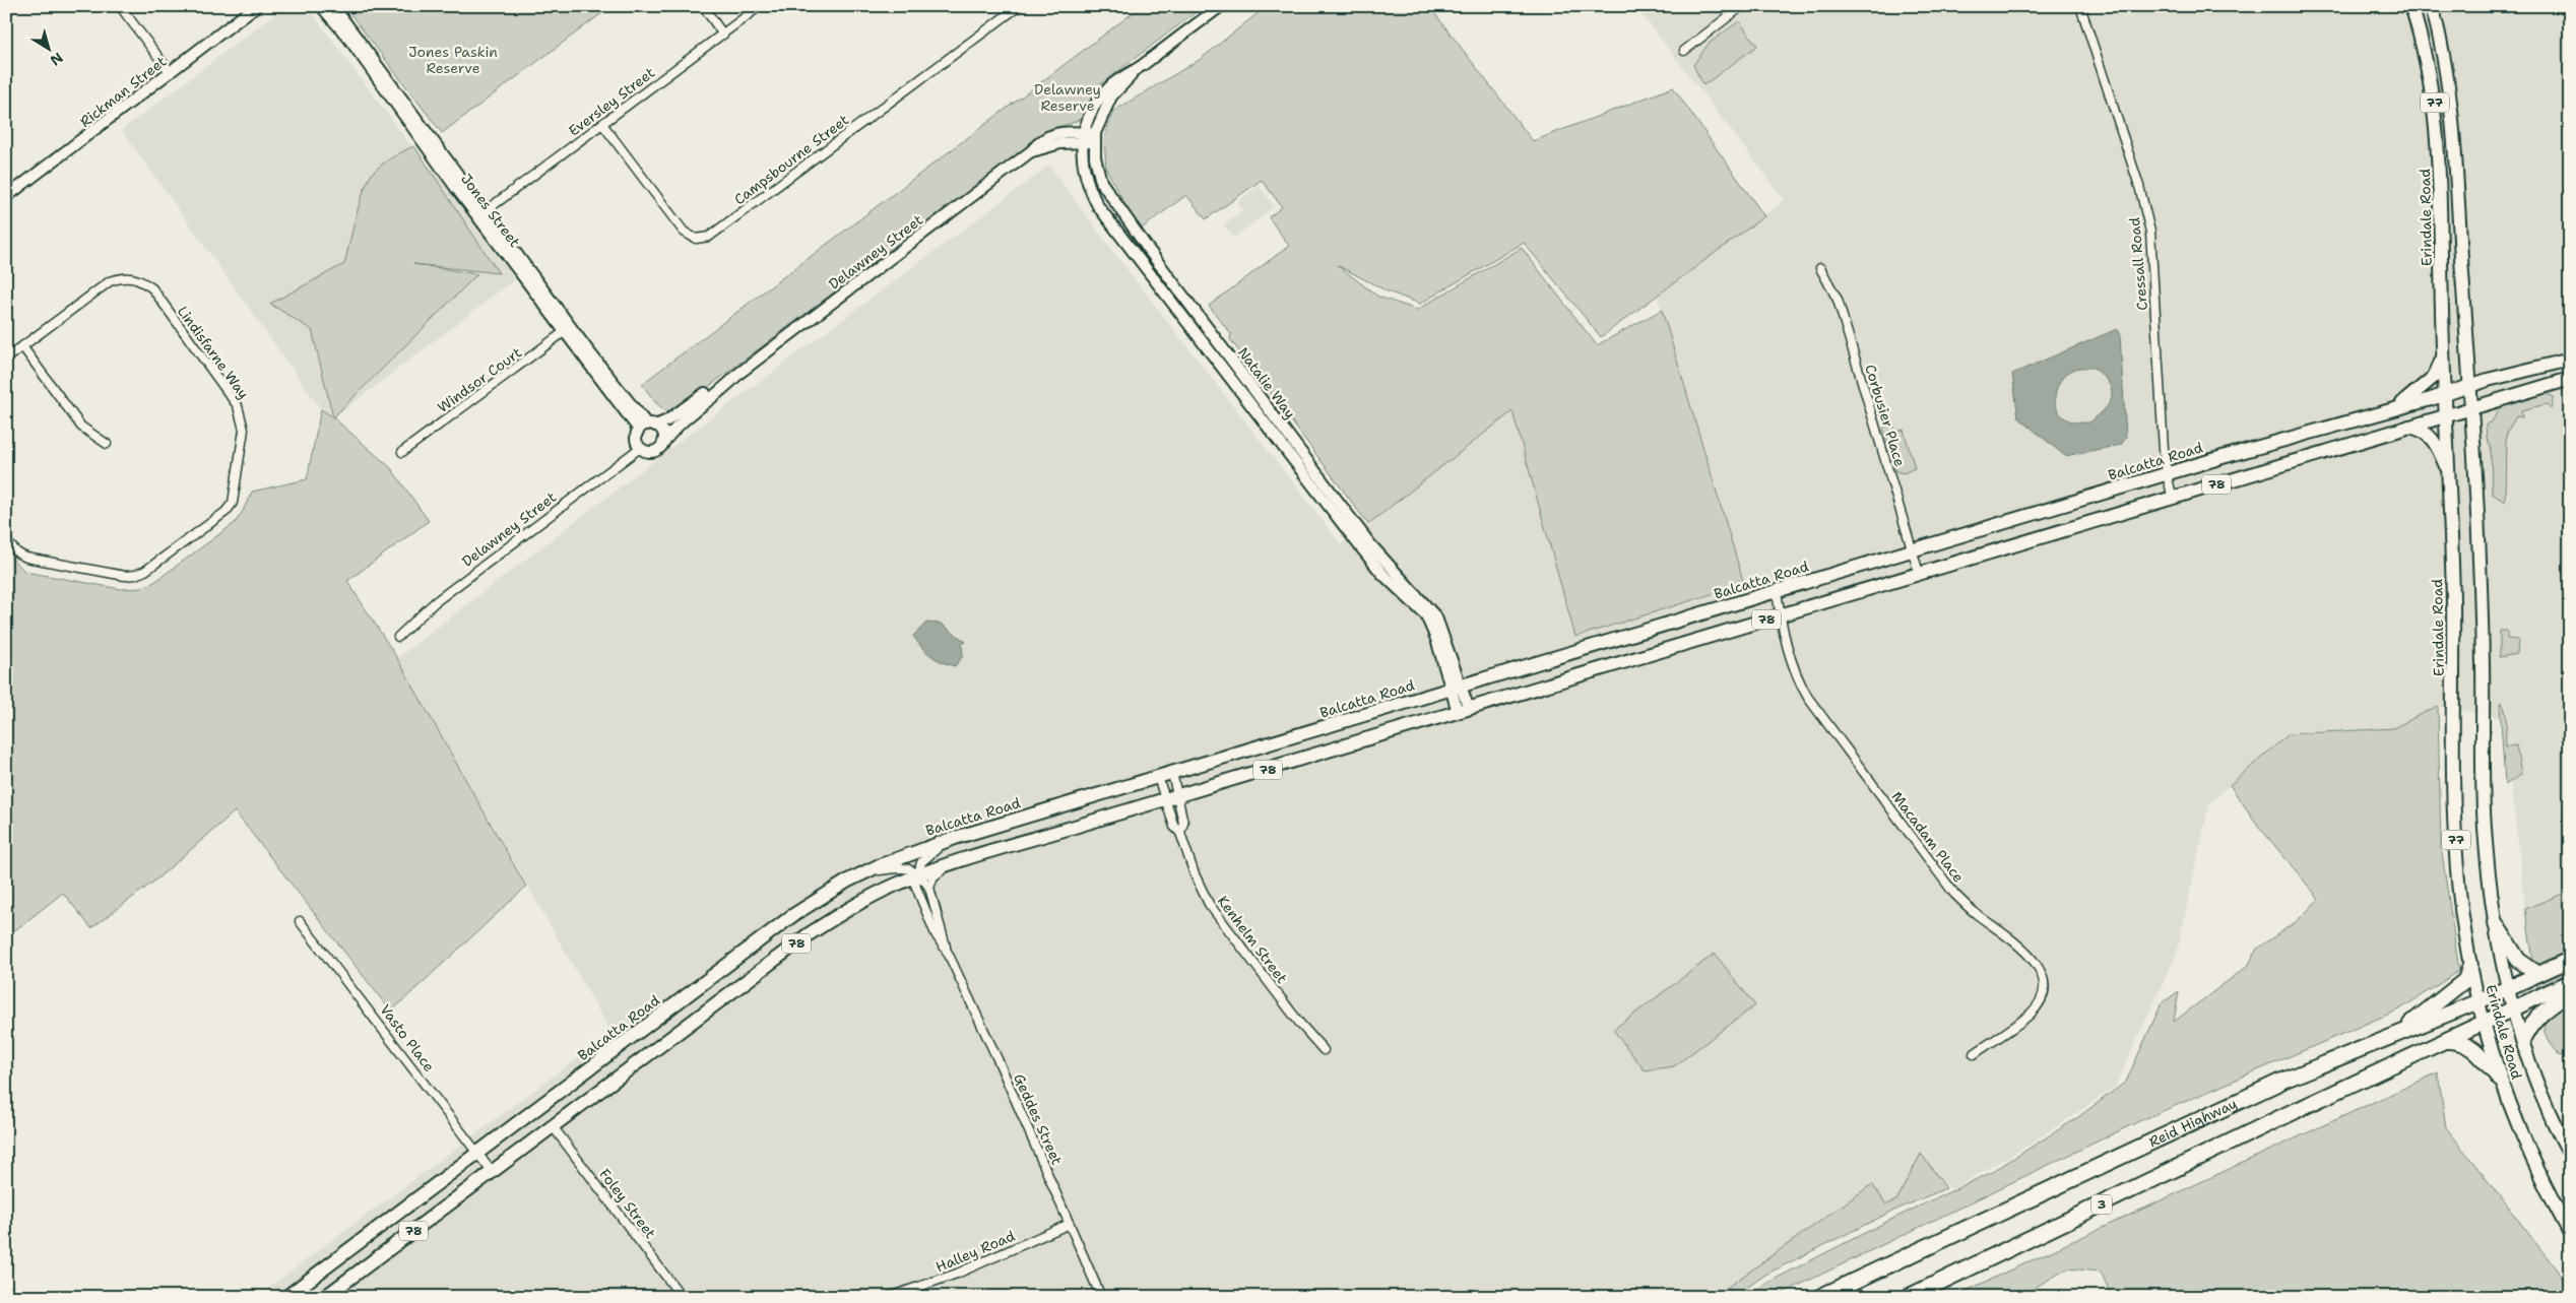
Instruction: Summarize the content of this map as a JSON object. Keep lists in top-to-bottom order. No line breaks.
{"streets":{"highway":["Reid Highway","3"],"main road":["77","Erindale Road","Balcatta Road","78"],"street":["Rickman Street","Eversley Street","Campsbourne Street","Jones Street","Delawney Street","Cressall Road","Lindisfarne Way","Windsor Court","Natalie Way","Corbusier Place","Macadam Place","Kenhelm Street","Vasto Place","Geddes Street","Foley Street","Halley Road"]},"crossings":[["Eversley Street","Campsbourne Street"],["Eversley Street","Jones Street"],["Jones Street","Delawney Street"],["Jones Street","Windsor Court"],["Erindale Road","Balcatta Road"],["Erindale Road","78"],["Erindale Road","Reid Highway"],["Erindale Road","3"],["Delawney Street","Natalie Way"],["Cressall Road","Balcatta Road"],["Cressall Road","78"],["Natalie Way","Balcatta Road"],["Natalie Way","78"],["Corbusier Place","Balcatta Road"],["Corbusier Place","78"],["Balcatta Road","Macadam Place"],["Balcatta Road","Kenhelm Street"],["Balcatta Road","Vasto Place"],["78","Macadam Place"],["78","Kenhelm Street"],["78","Vasto Place"],["78","Geddes Street"],["78","Foley Street"],["Geddes Street","Halley Road"]],"parks":["Jones Paskin Reserve","Delawney Reserve"],"north":"bottom right"}
